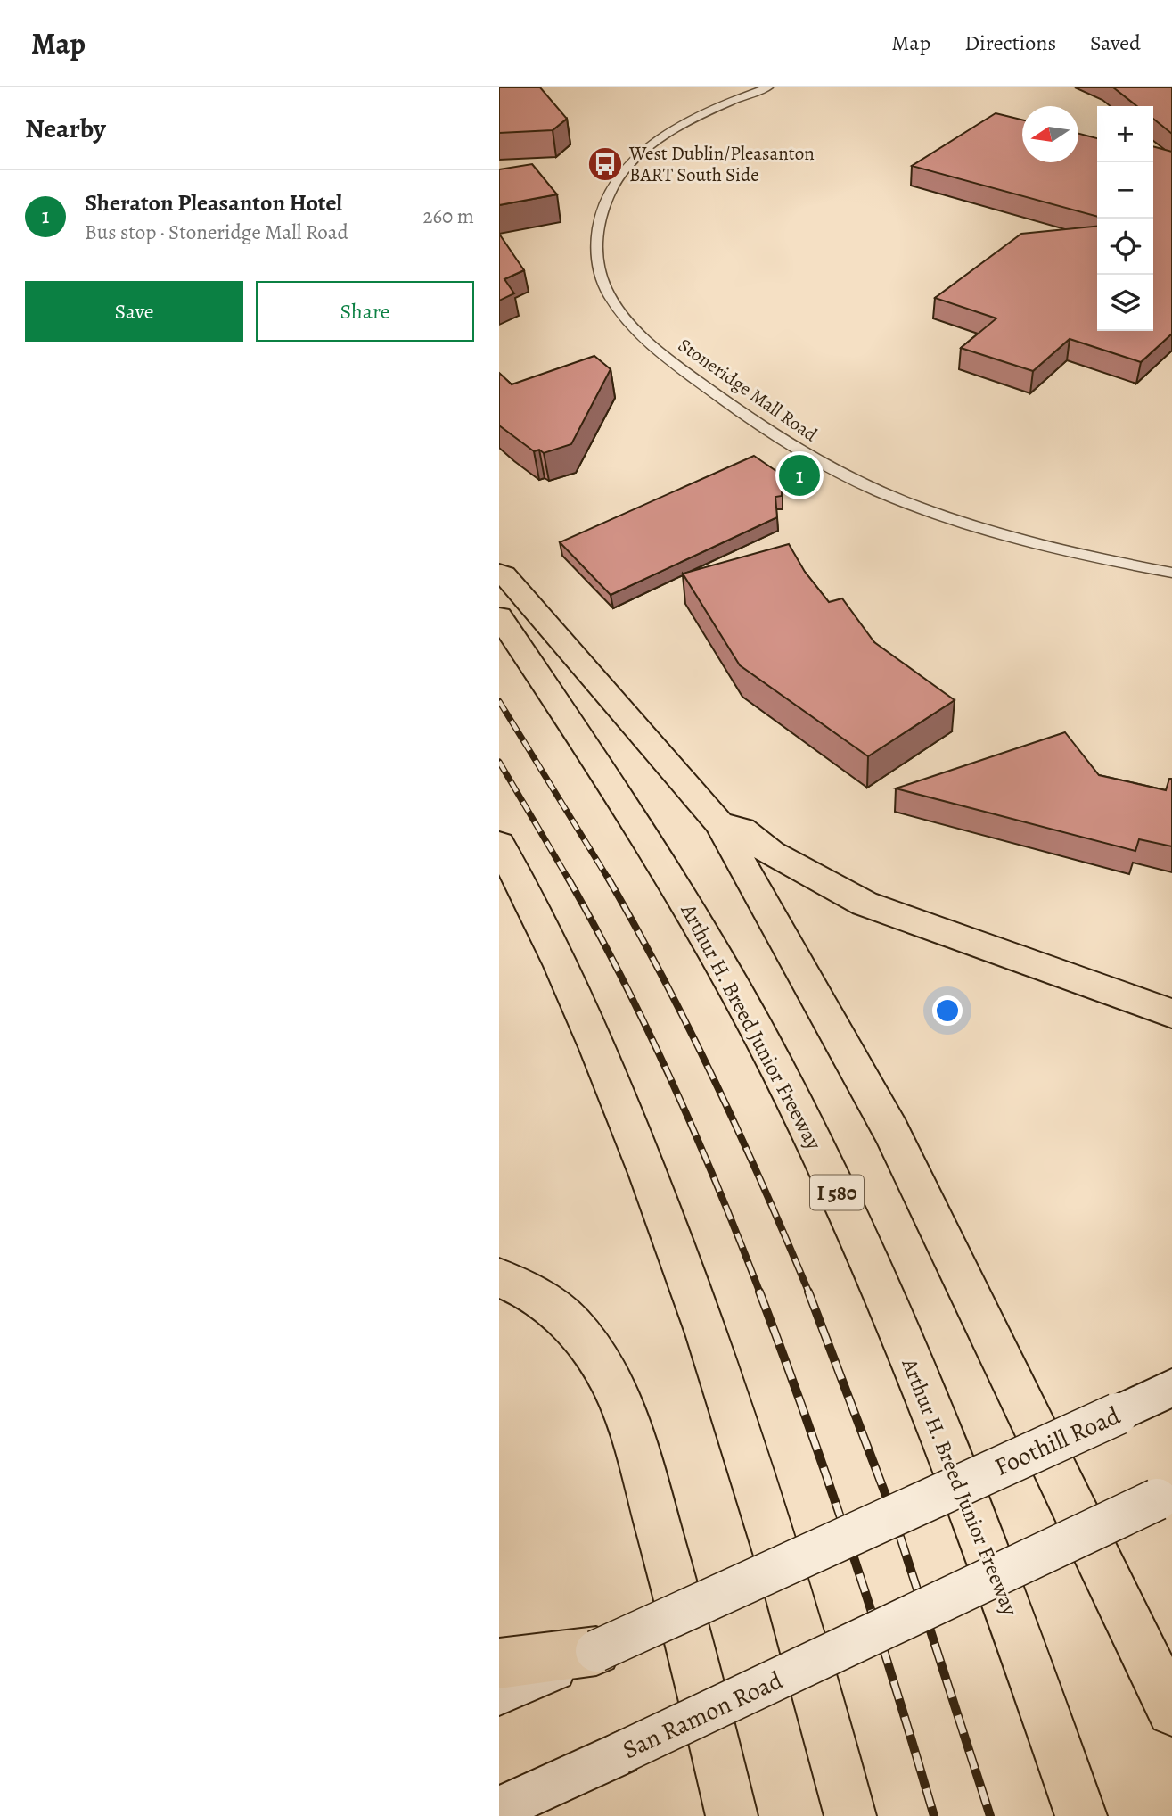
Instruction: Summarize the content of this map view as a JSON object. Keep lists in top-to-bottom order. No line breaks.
{"streets":{"highway":["Arthur H. Breed Junior Freeway","I 580"],"main road":["Foothill Road","San Ramon Road"],"street":["Stoneridge Mall Road"]},"places":{"bus stop":["West Dublin/Pleasanton BART South Side"]},"north":"left","page":{"header":"Map","nav":["Map","Directions","Saved"],"heading":"Nearby","map_buttons":["+","−"],"list":[{"mark":"1","name":"Sheraton Pleasanton Hotel","note":"Bus stop · Stoneridge Mall Road","value":"260 m"}],"buttons":["Save","Share"],"pins":"1"}}
